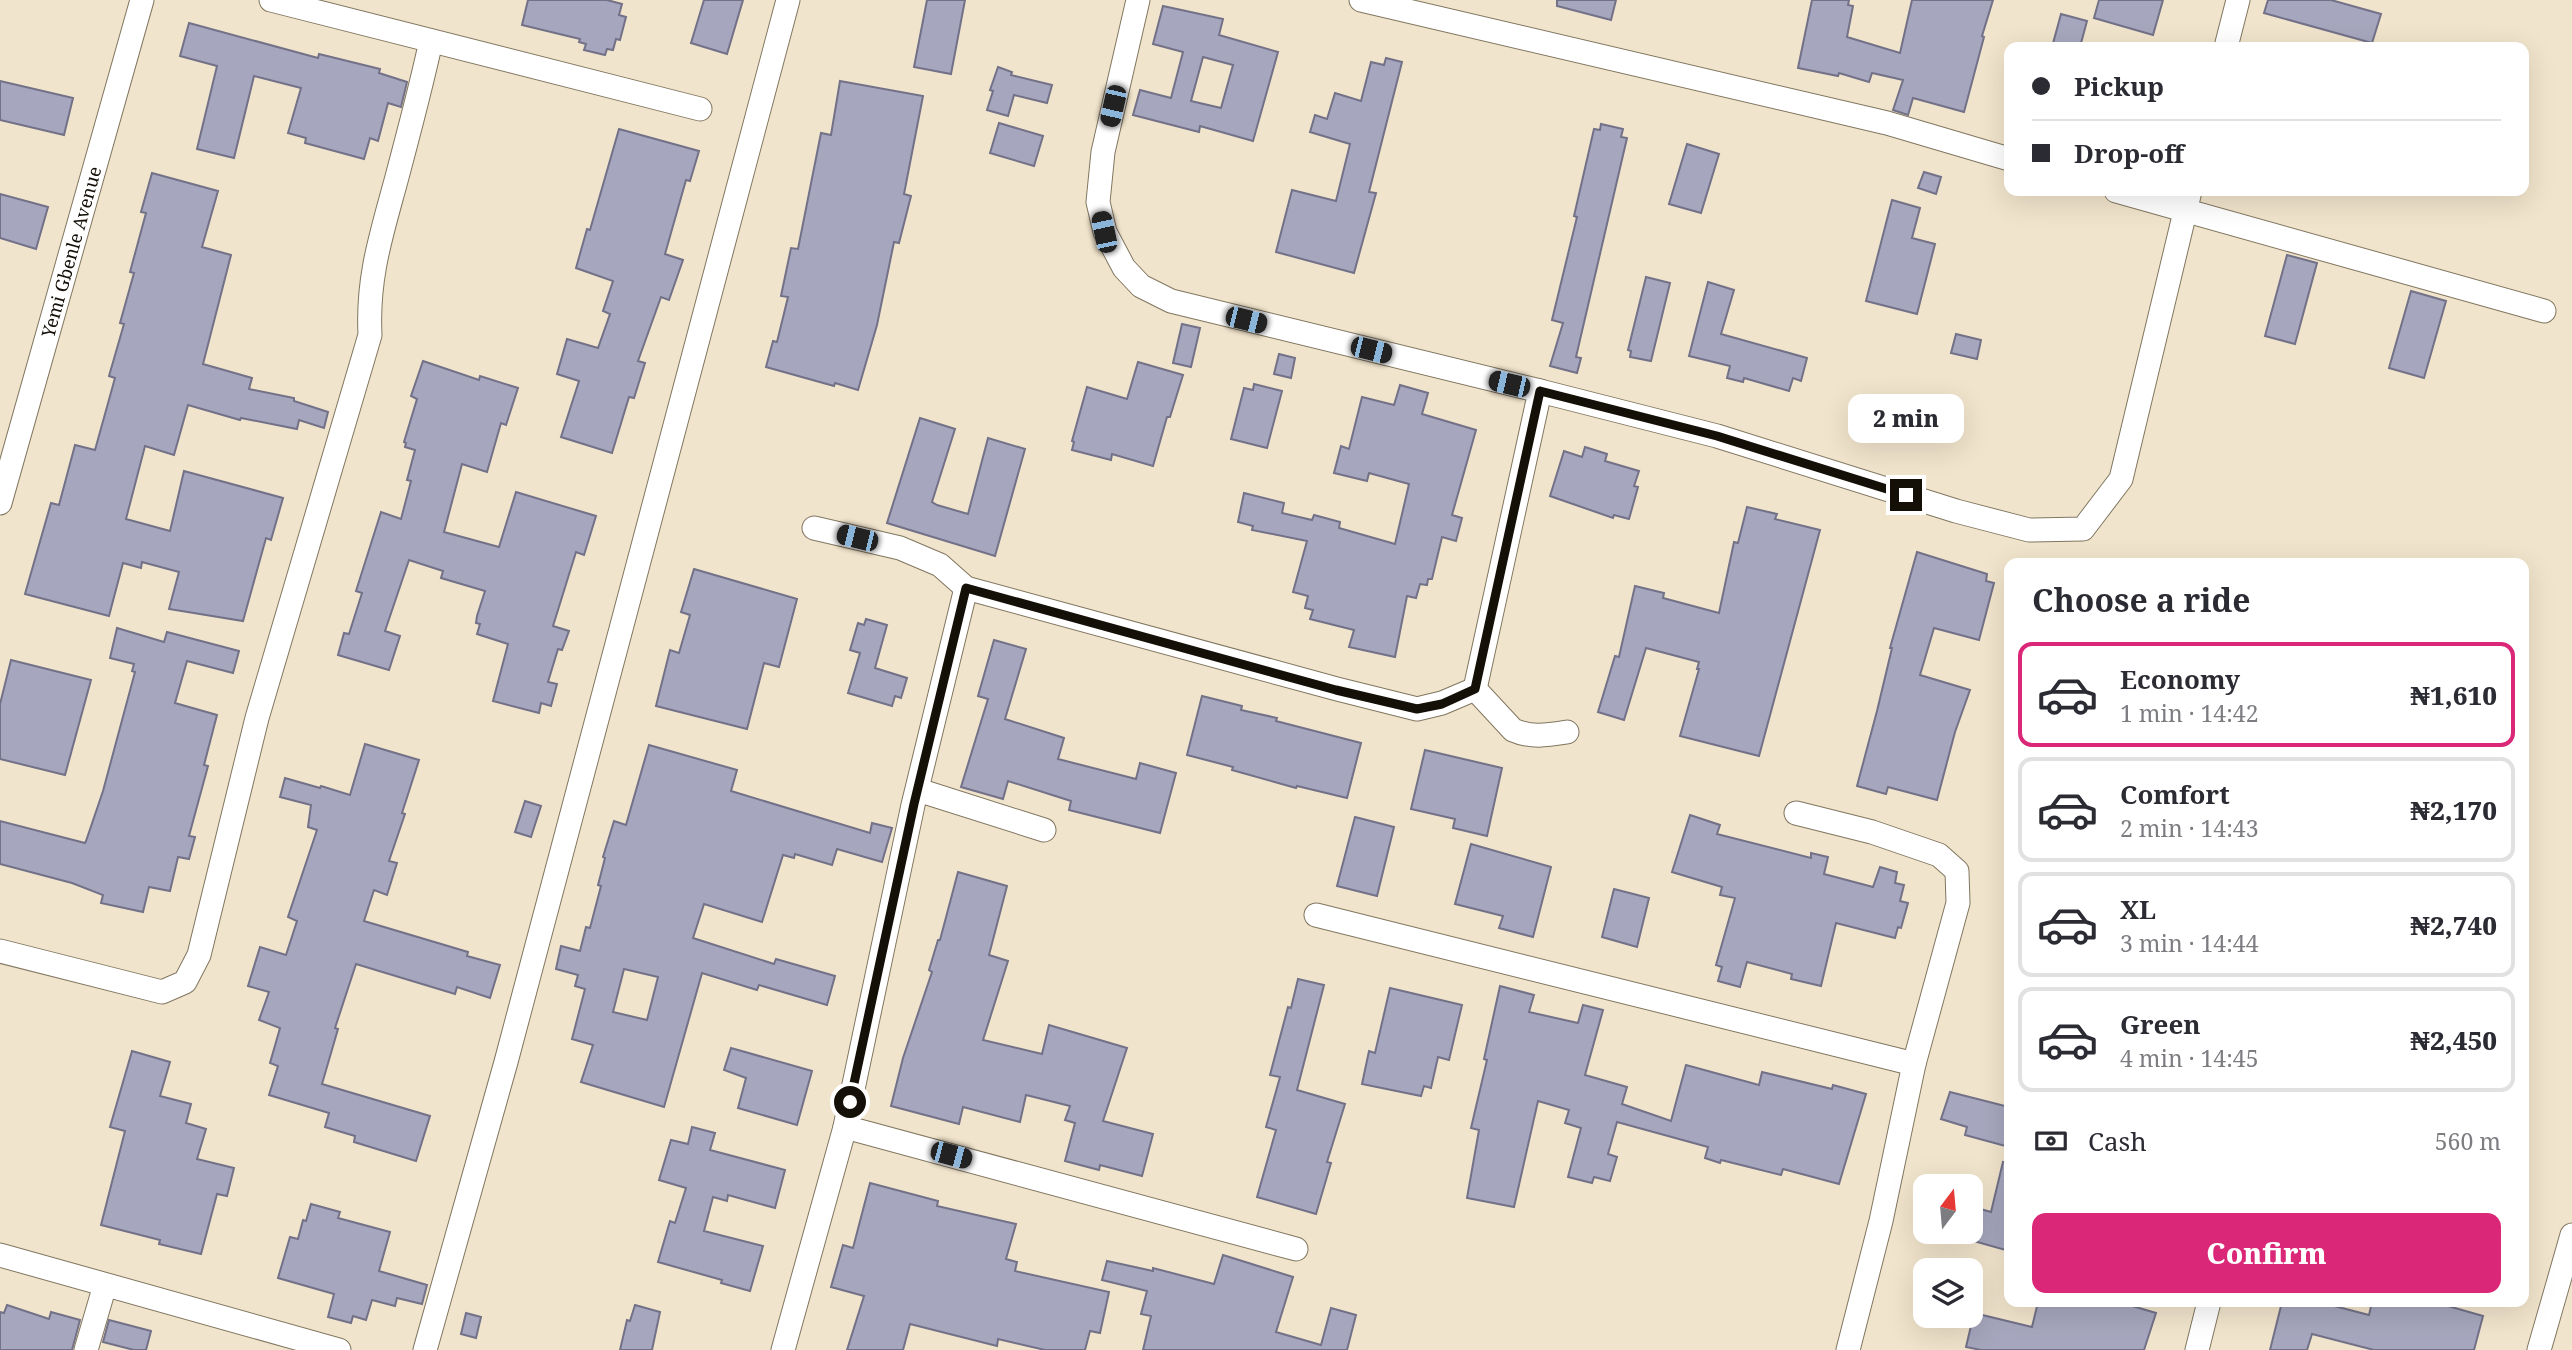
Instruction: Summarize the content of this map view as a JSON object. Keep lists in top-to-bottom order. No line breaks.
{"streets":{"street":["Yemi Gbenle Avenue"]},"north":"top","page":{"banner":["Pickup","Drop-off"],"bubble":"2 min","heading":"Choose a ride","list":[{"name":"Economy","note":"1 min · 14:42","value":"₦1,610"},{"name":"Comfort","note":"2 min · 14:43","value":"₦2,170"},{"name":"XL","note":"3 min · 14:44","value":"₦2,740"},{"name":"Green","note":"4 min · 14:45","value":"₦2,450"}],"pay":["Cash","560 m"],"buttons":"Confirm"}}
